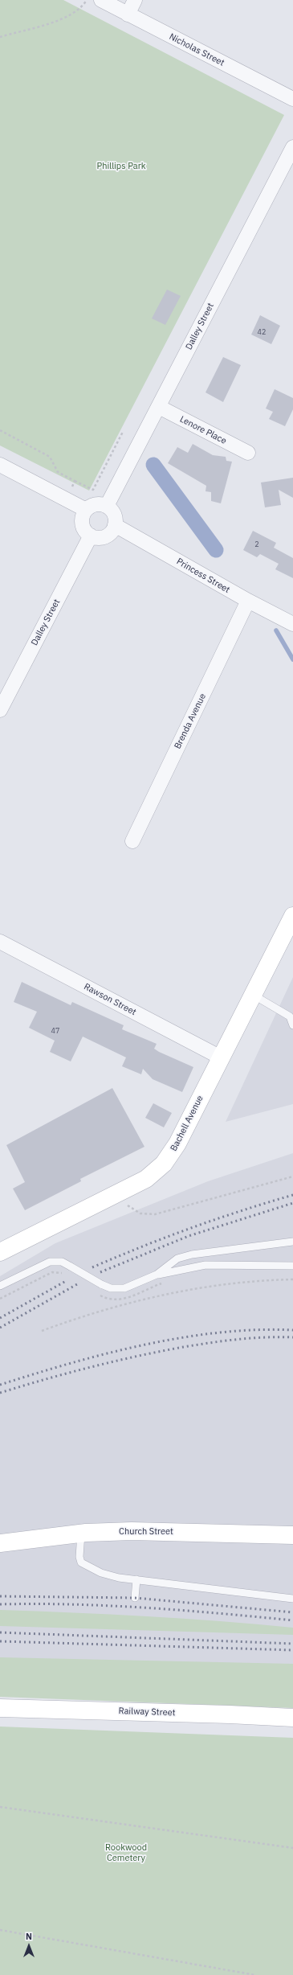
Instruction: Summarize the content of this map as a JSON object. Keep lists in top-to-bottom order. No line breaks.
{"streets":{"main road":["Bachell Avenue","Church Street","Railway Street"],"street":["Nicholas Street","Dalley Street","Lenore Place","Princess Street","Brenda Avenue","Rawson Street"]},"crossings":[["Dalley Street","Lenore Place"],["Dalley Street","Princess Street"],["Princess Street","Brenda Avenue"],["Rawson Street","Bachell Avenue"]],"parks":["Phillips Park","Rookwood Cemetery"],"house_numbers":["42","2","47"],"north":"top"}
